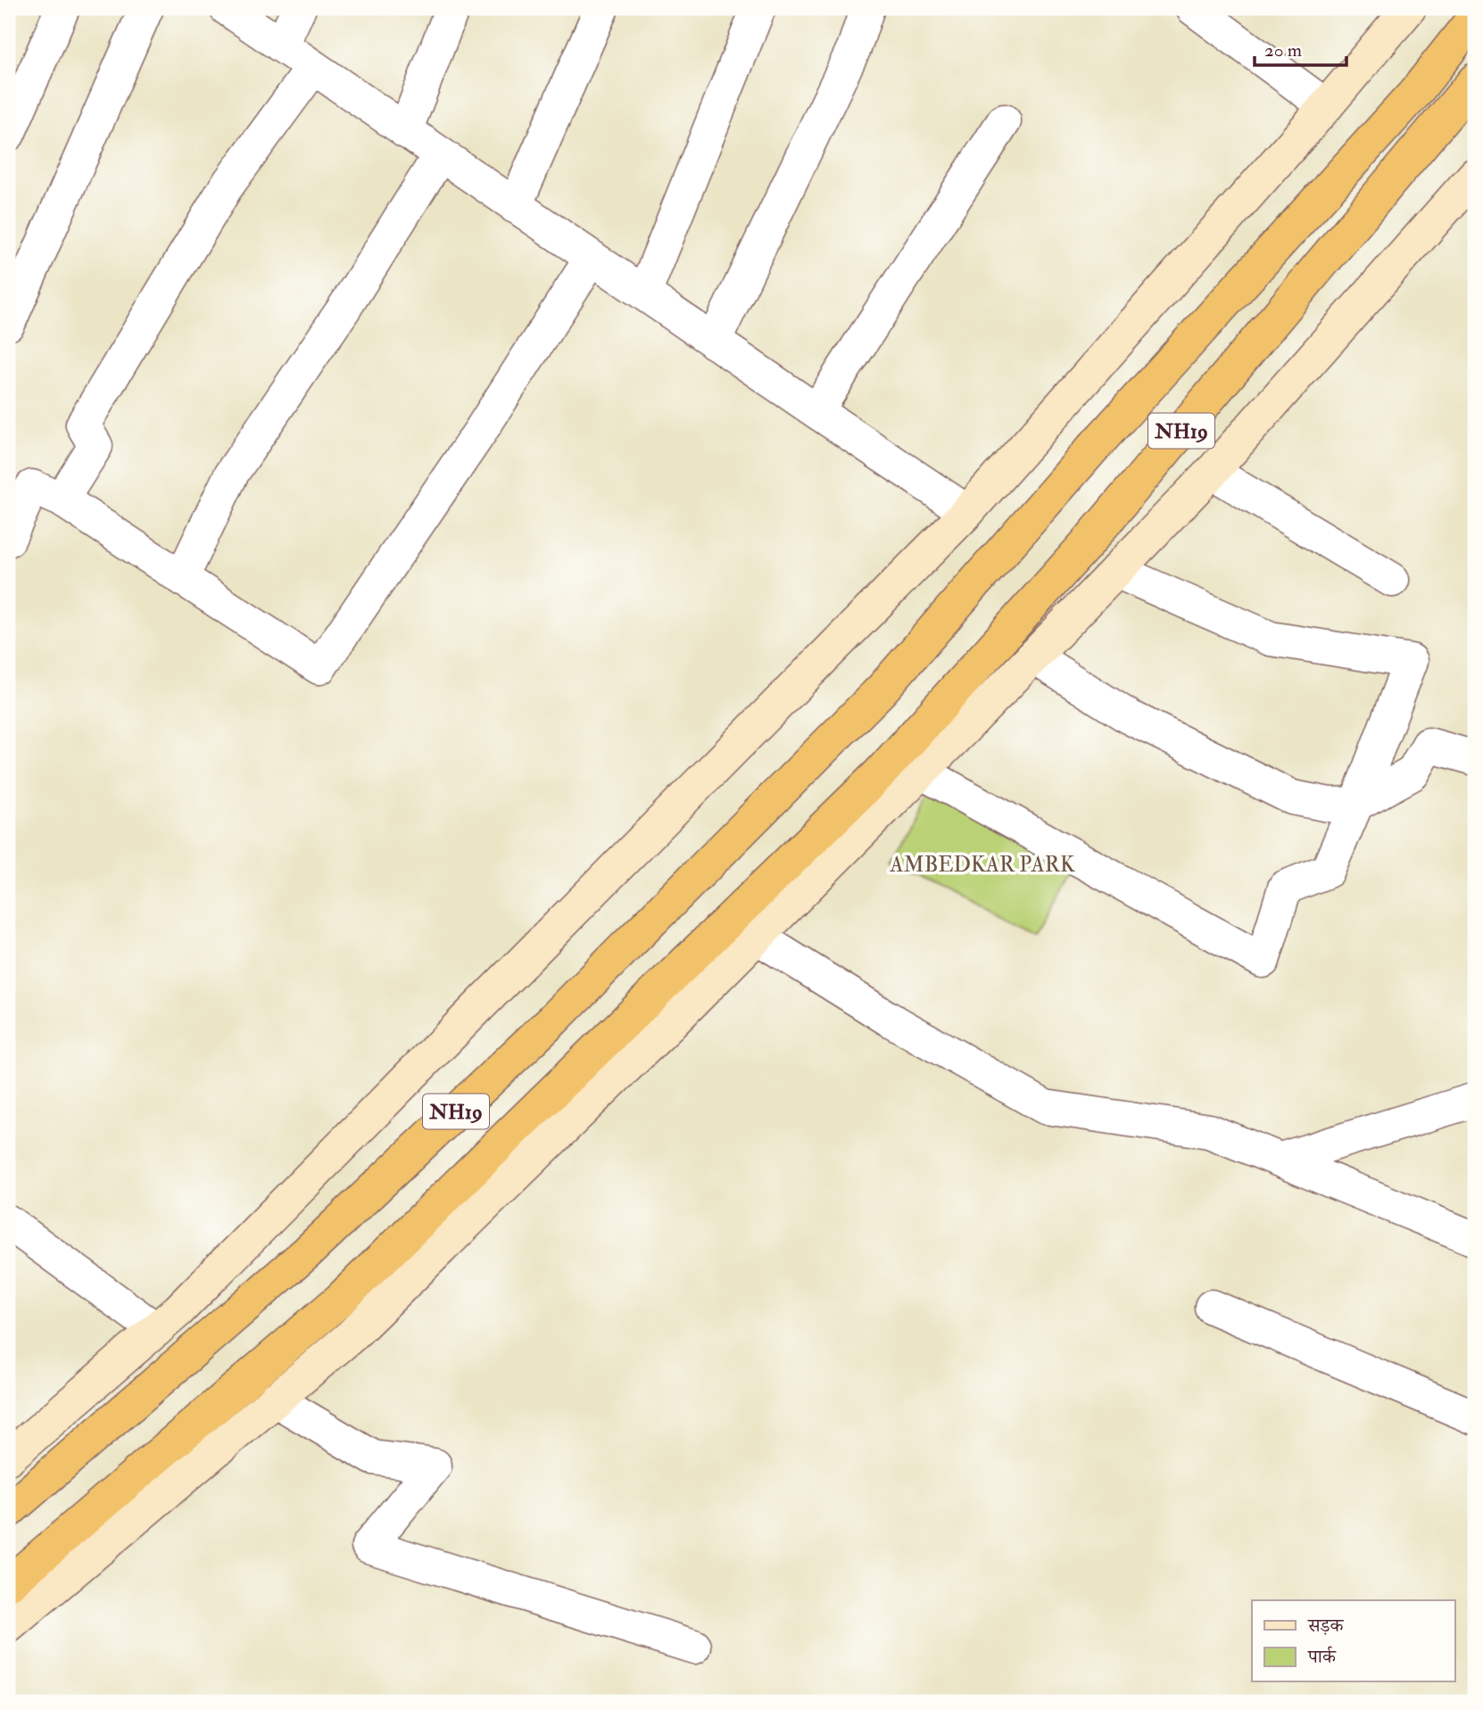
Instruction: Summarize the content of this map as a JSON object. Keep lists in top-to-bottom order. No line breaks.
{"streets":{"highway":["NH19"]},"parks":["AMBEDKAR PARK"],"legend":["सड़क","पार्क"],"scale_bar":"20 m"}
